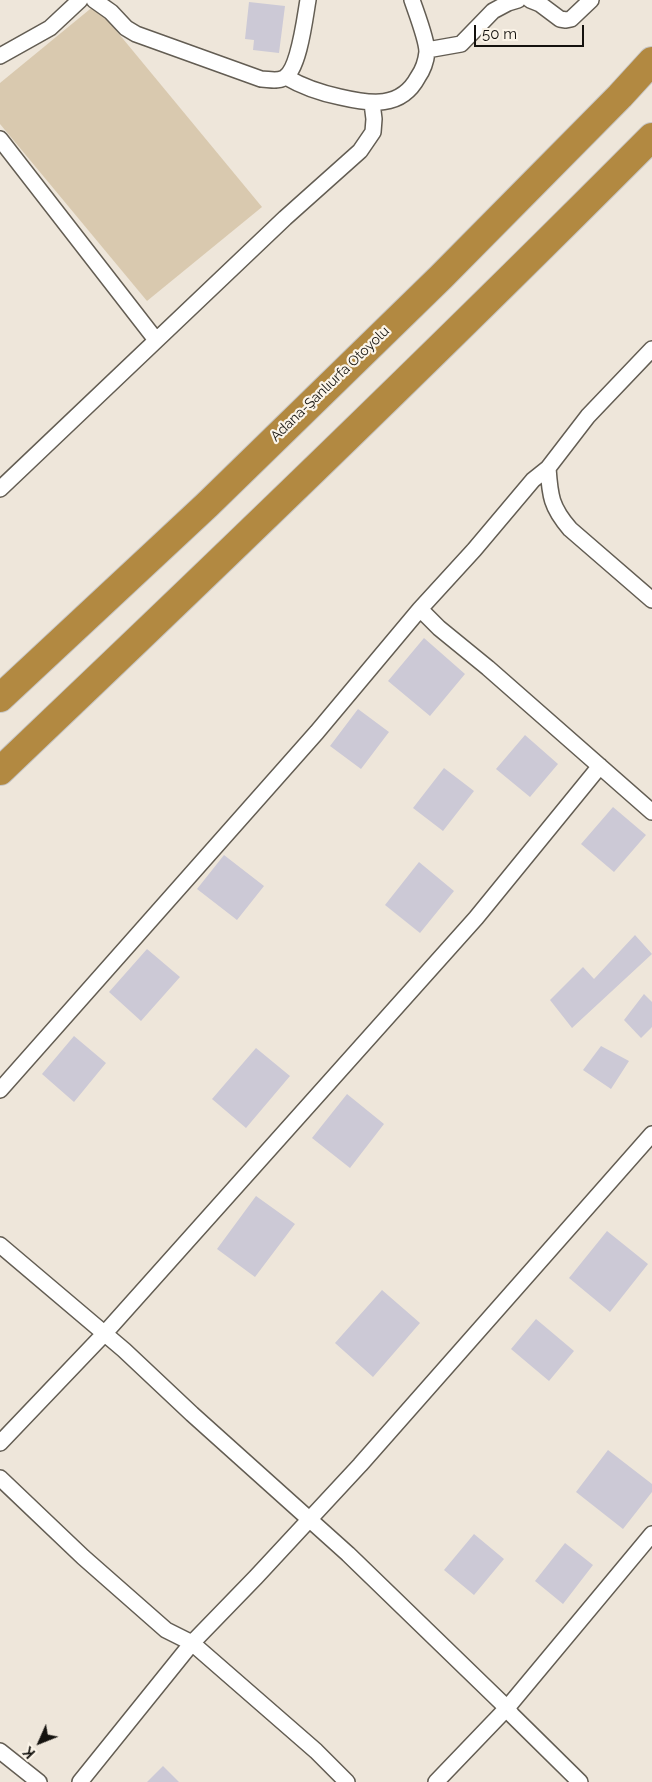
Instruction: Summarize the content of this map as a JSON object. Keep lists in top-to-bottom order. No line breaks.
{"streets":{"highway":["Adana-Şanlıurfa Otoyolu"]},"scale_bar":"50 m","north":"bottom left"}
